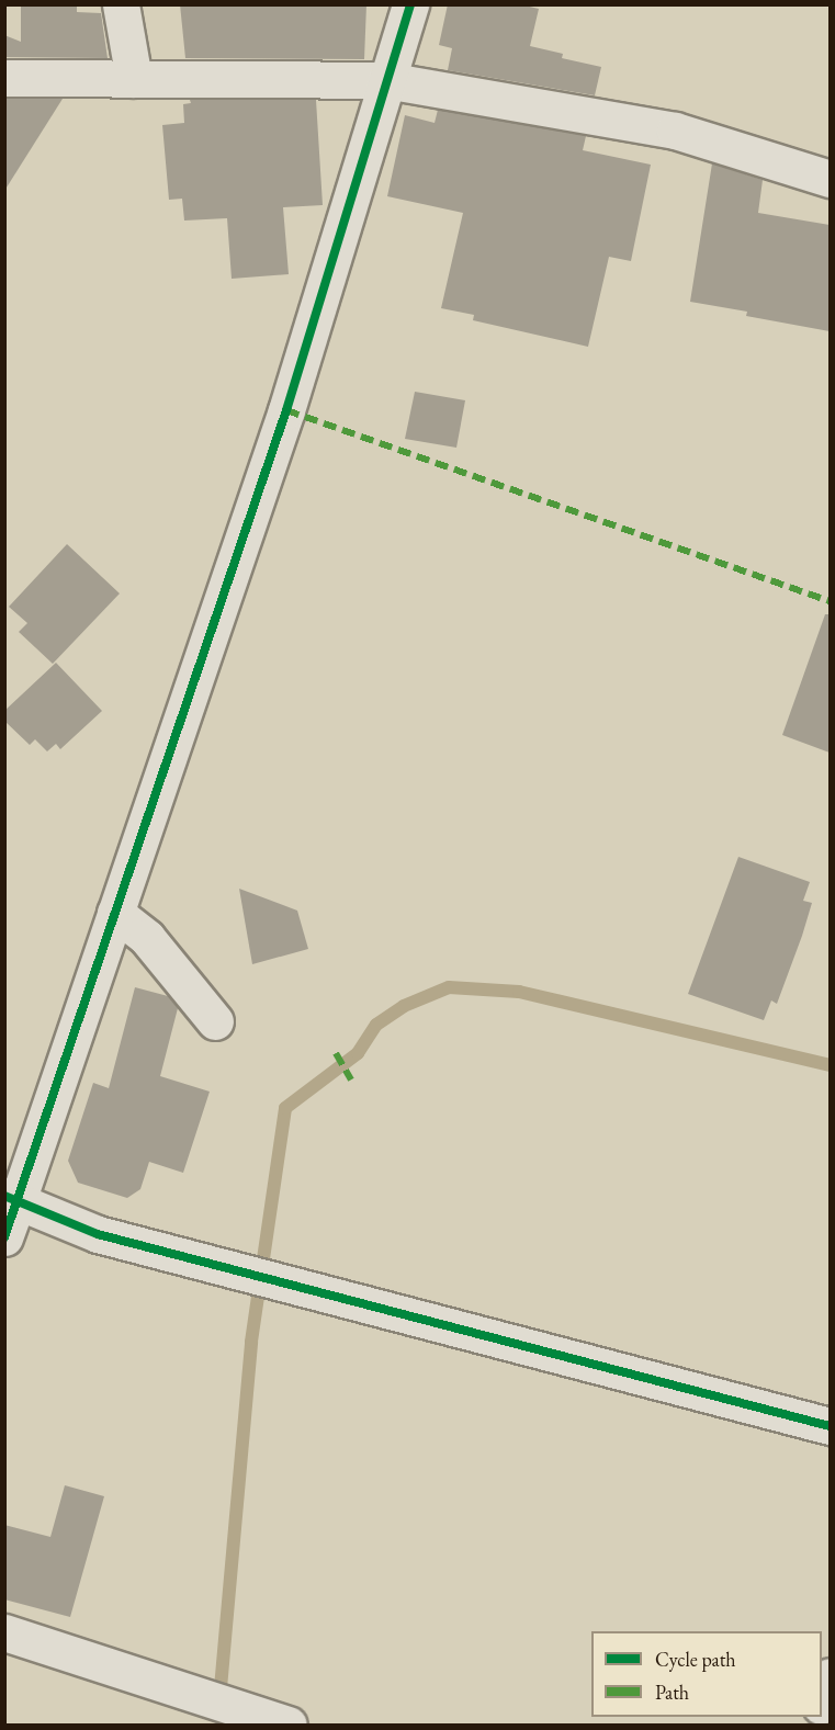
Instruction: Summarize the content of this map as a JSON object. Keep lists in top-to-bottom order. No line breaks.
{"legend":["Cycle path","Path"]}
